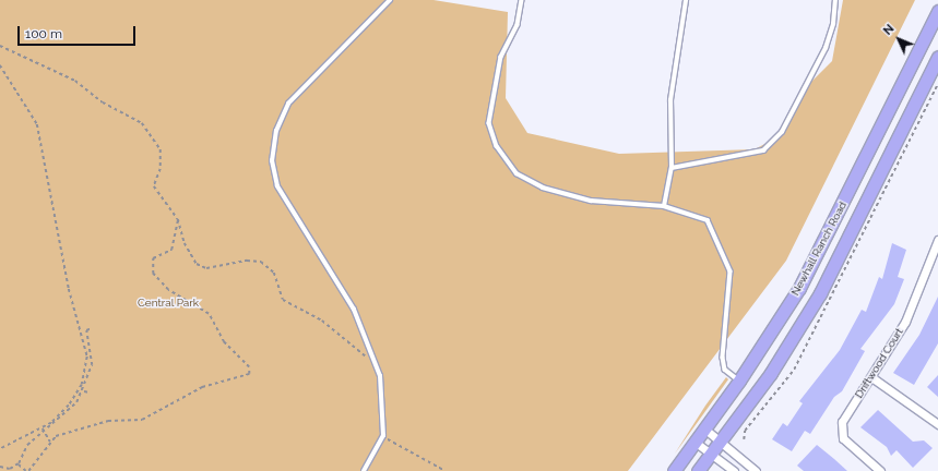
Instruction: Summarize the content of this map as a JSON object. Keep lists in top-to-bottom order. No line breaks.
{"streets":{"main road":["Newhall Ranch Road"],"street":["Driftwood Court"]},"parks":["Central Park"],"scale_bar":"100 m","north":"top left"}
